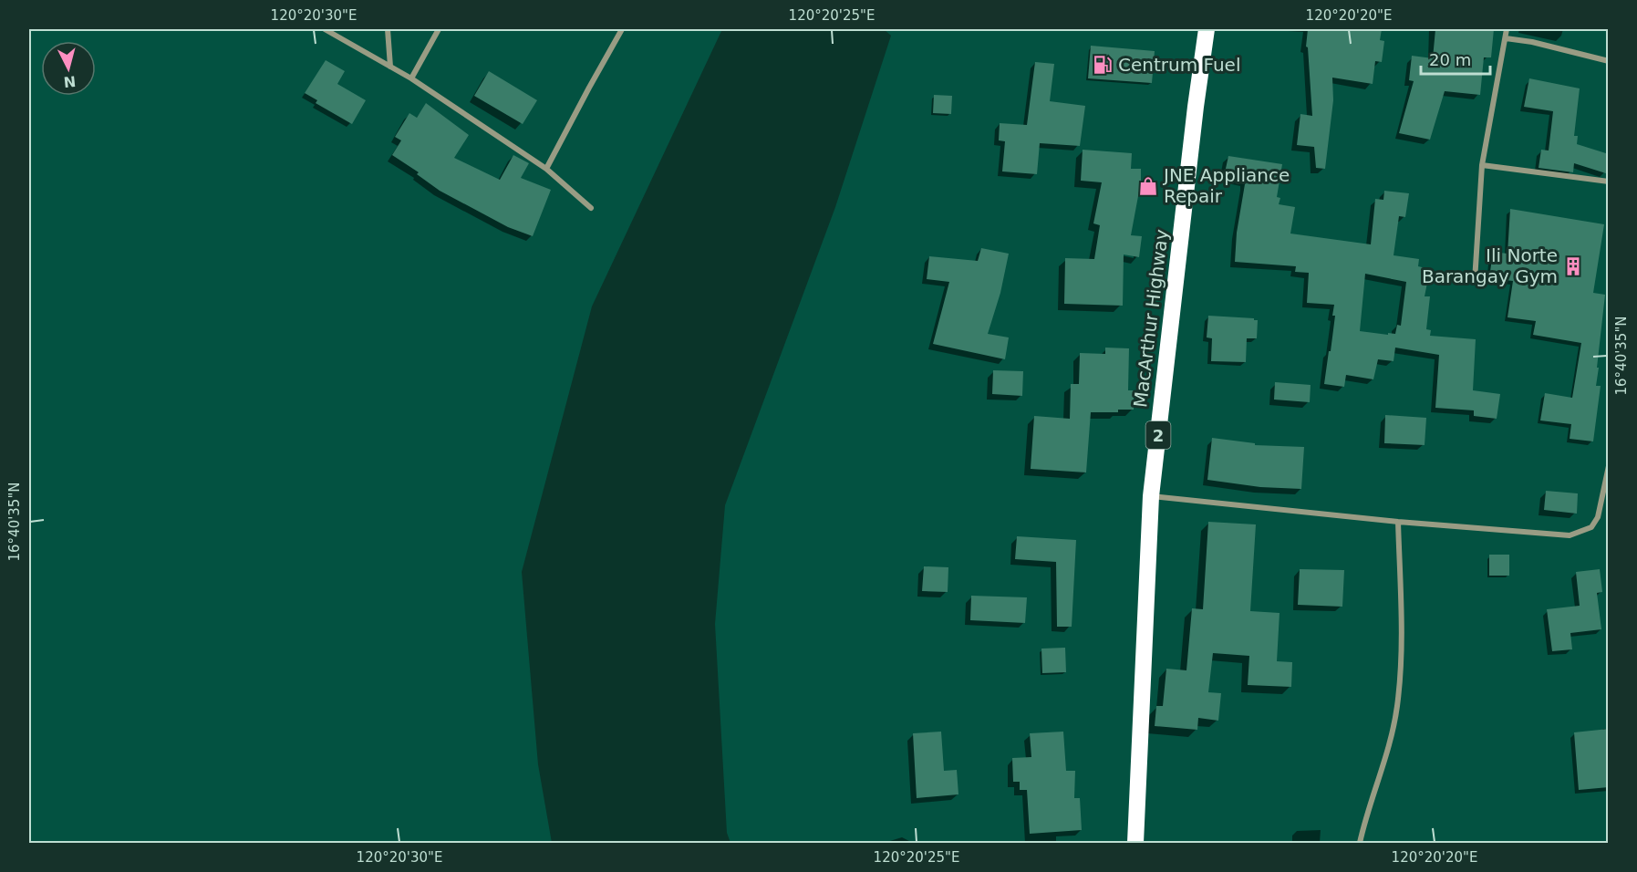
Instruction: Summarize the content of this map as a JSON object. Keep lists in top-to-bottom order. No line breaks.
{"streets":{"highway":["MacArthur Highway","2"]},"places":{"fuel station":["Centrum Fuel"],"shop":["JNE Appliance Repair"],"building":["Ili Norte Barangay Gym"]},"scale_bar":"20 m","north":"bottom","coordinates":["120°20'30\"E","120°20'25\"E","120°20'20\"E","16°40'35\"N"]}
